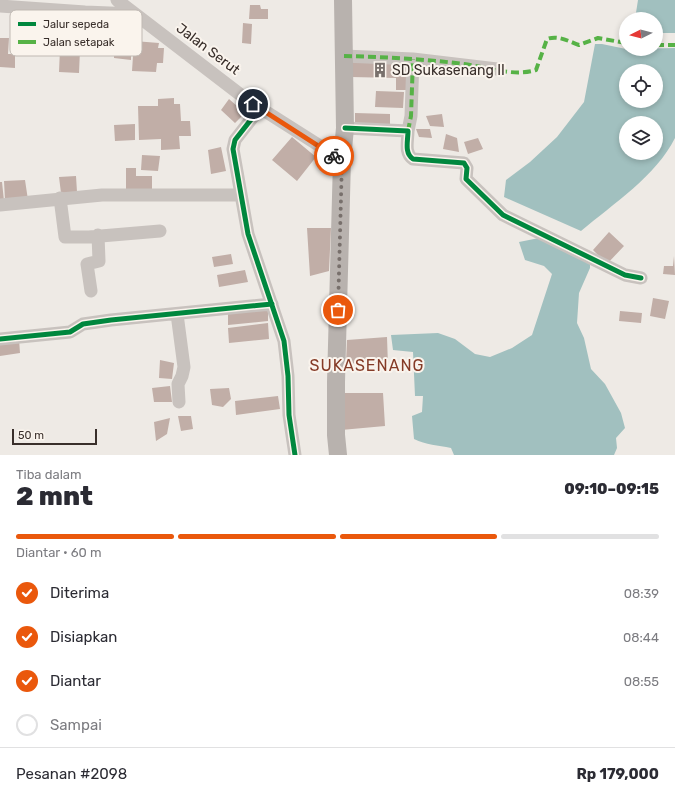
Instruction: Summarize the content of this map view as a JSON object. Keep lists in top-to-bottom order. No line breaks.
{"streets":{"street":["Jalan Serut"]},"districts":["SUKASENANG"],"places":{"building":["SD Sukasenang II"]},"legend":["Jalur sepeda","Jalan setapak"],"scale_bar":"50 m","north":"left","page":{"scale":"50 m","heading":["2 mnt","Tiba dalam","09:10–09:15"],"panel":["Pesanan #2098","Rp 179,000"],"bar":"Diantar · 60 m","list":[["Diterima","08:39"],["Disiapkan","08:44"],["Diantar","08:55"],"Sampai"]}}
